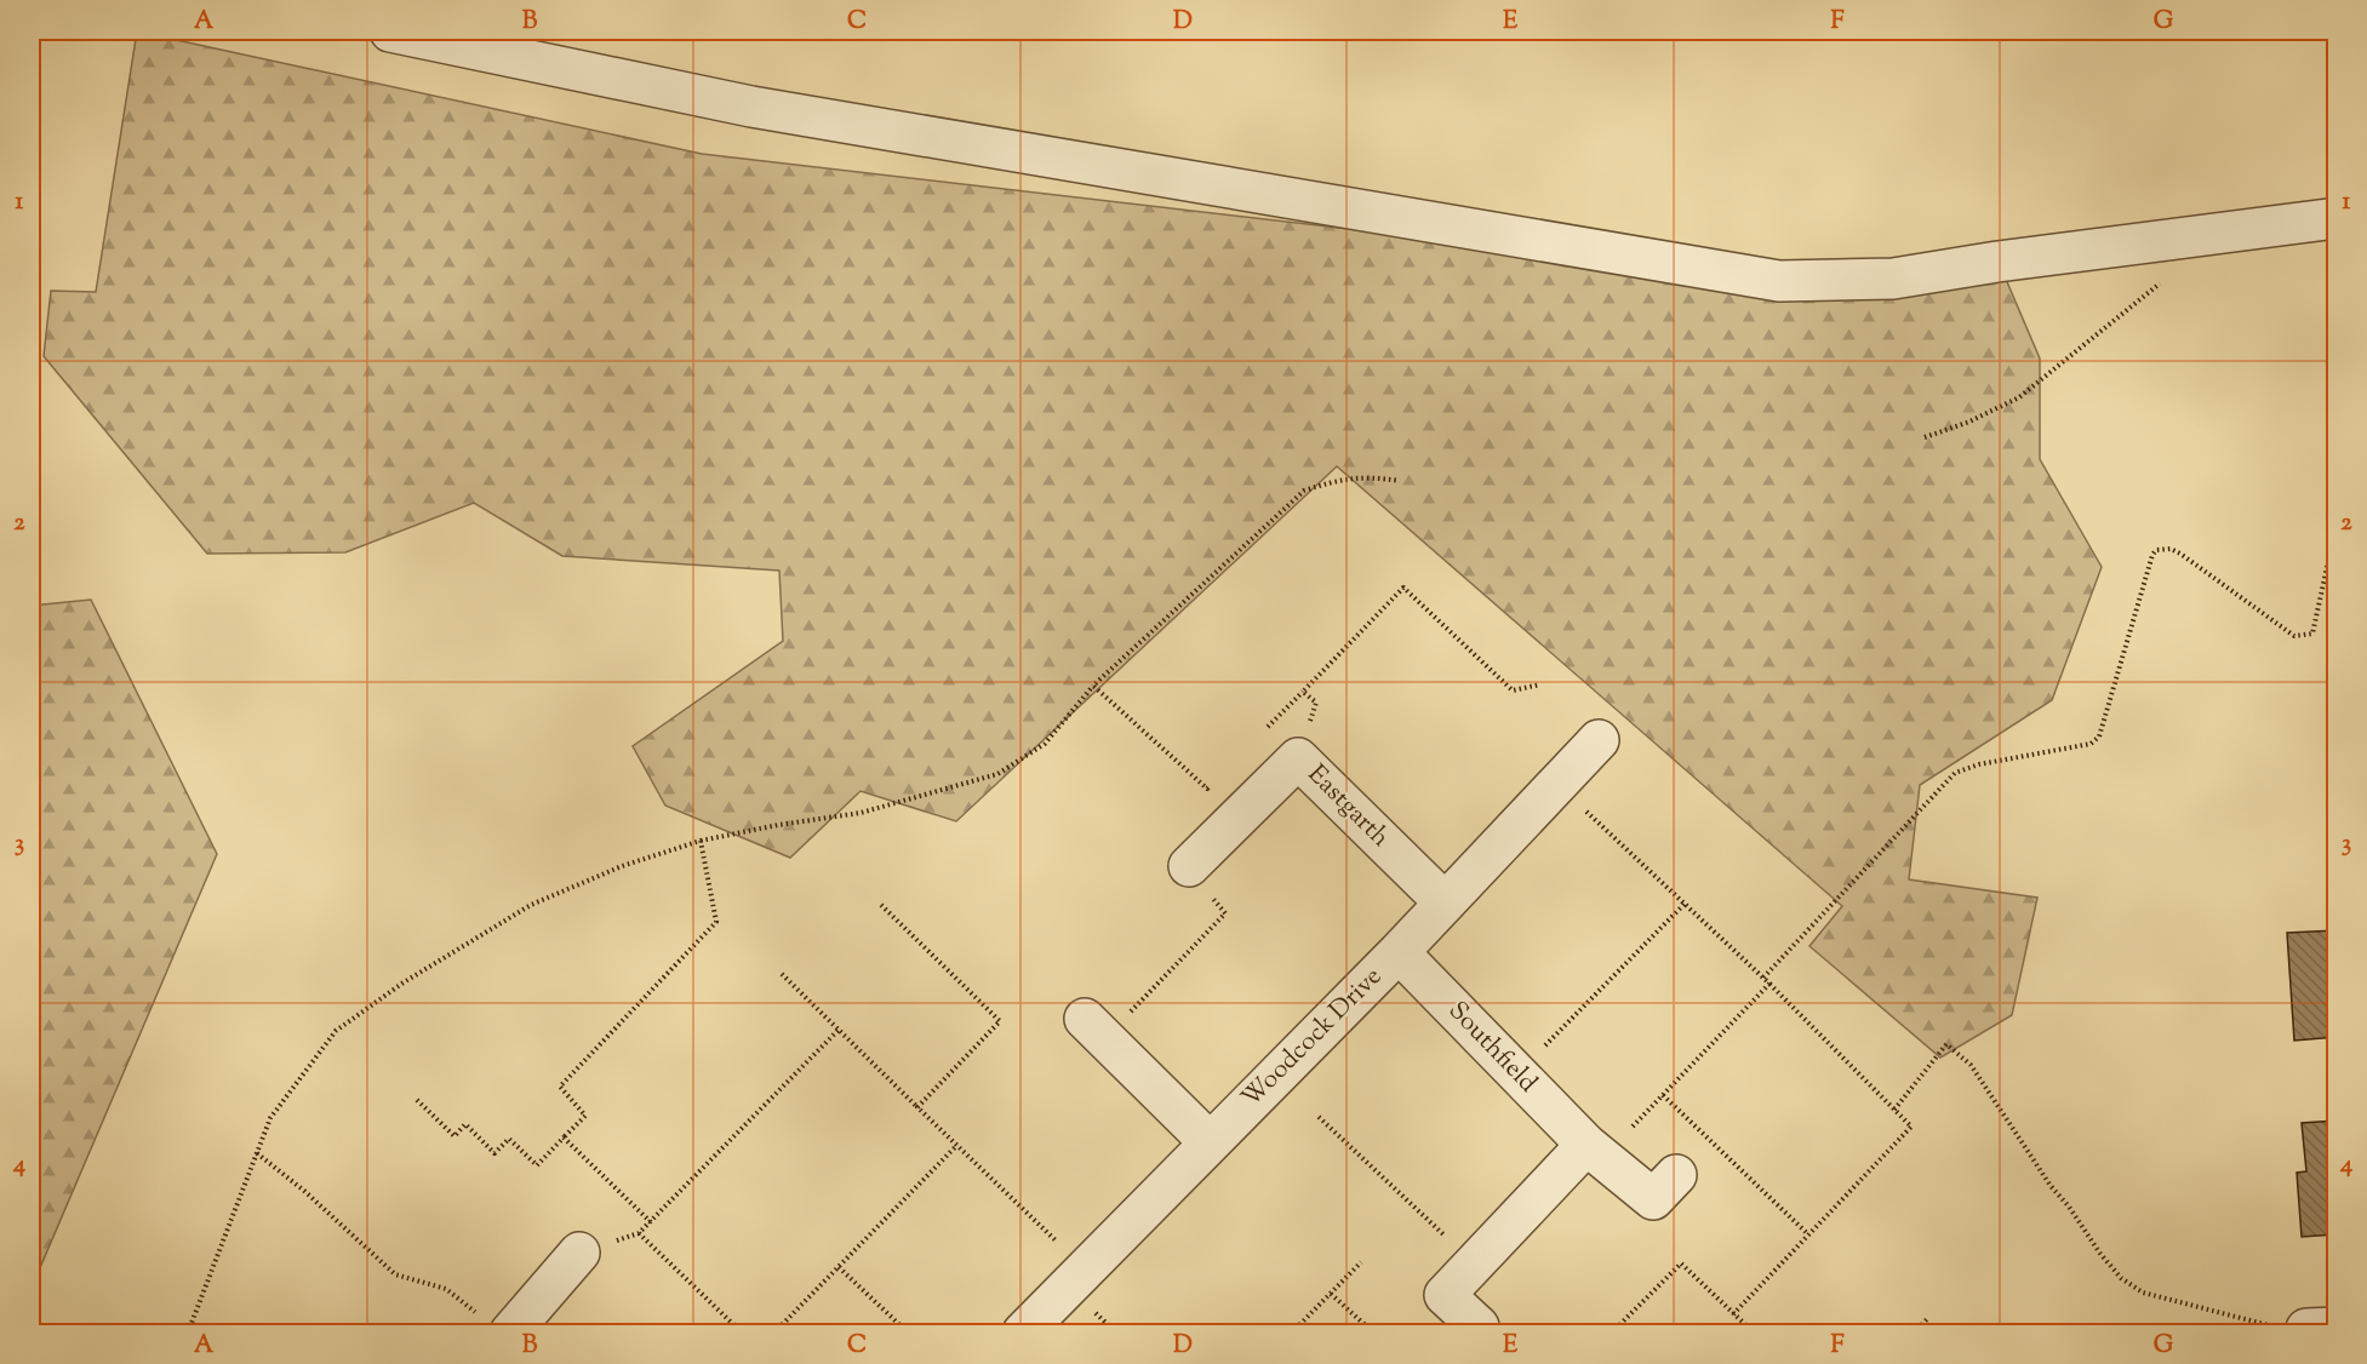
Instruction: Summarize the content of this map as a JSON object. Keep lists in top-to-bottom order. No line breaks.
{"streets":{"street":["Eastgarth","Woodcock Drive","Southfield"]},"crossings":[["Eastgarth","Woodcock Drive"],["Woodcock Drive","Southfield"]],"grid":{"columns":["A","B","C","D","E","F","G"],"rows":["1","2","3","4"]}}
